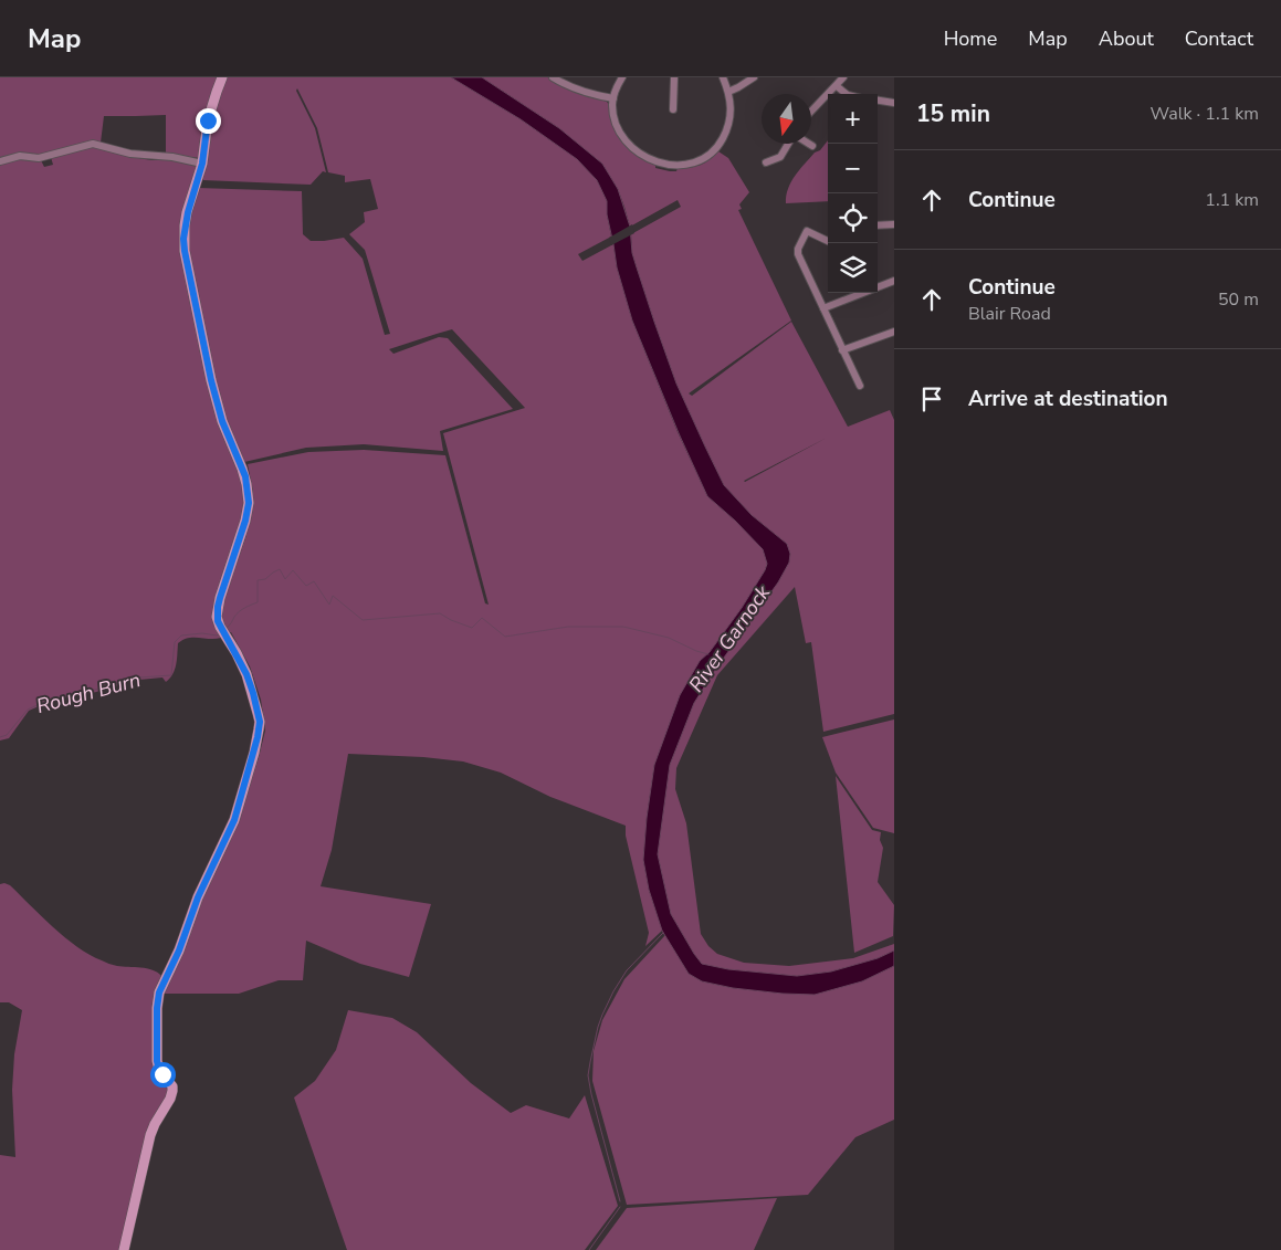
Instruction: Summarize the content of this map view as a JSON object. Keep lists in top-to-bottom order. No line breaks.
{"water":["River Garnock","Rough Burn"],"north":"bottom","page":{"header":"Map","nav":["Home","Map","About","Contact"],"heading":["15 min","Walk · 1.1 km"],"map_buttons":["+","−"],"list":[["Continue","1.1 km"],["Continue","Blair Road","50 m"],"Arrive at destination"]}}
